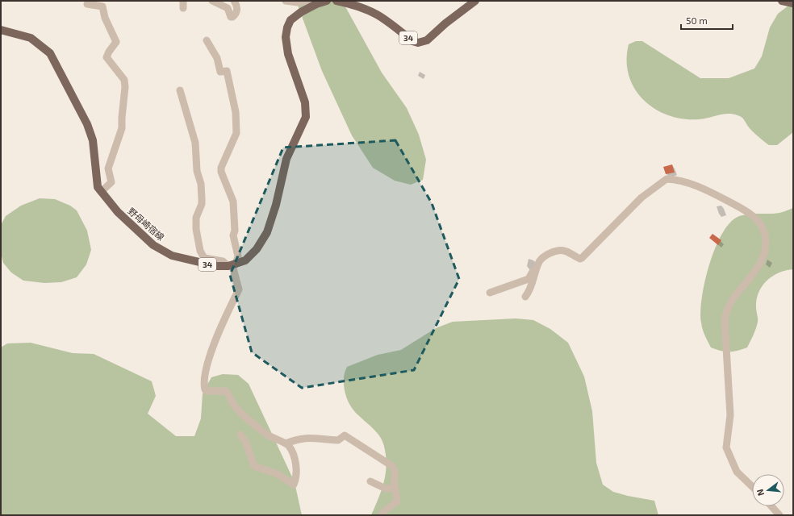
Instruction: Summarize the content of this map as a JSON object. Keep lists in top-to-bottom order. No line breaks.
{"streets":{"main road":["34","野母崎宿線"]},"scale_bar":"50 m","north":"left"}
